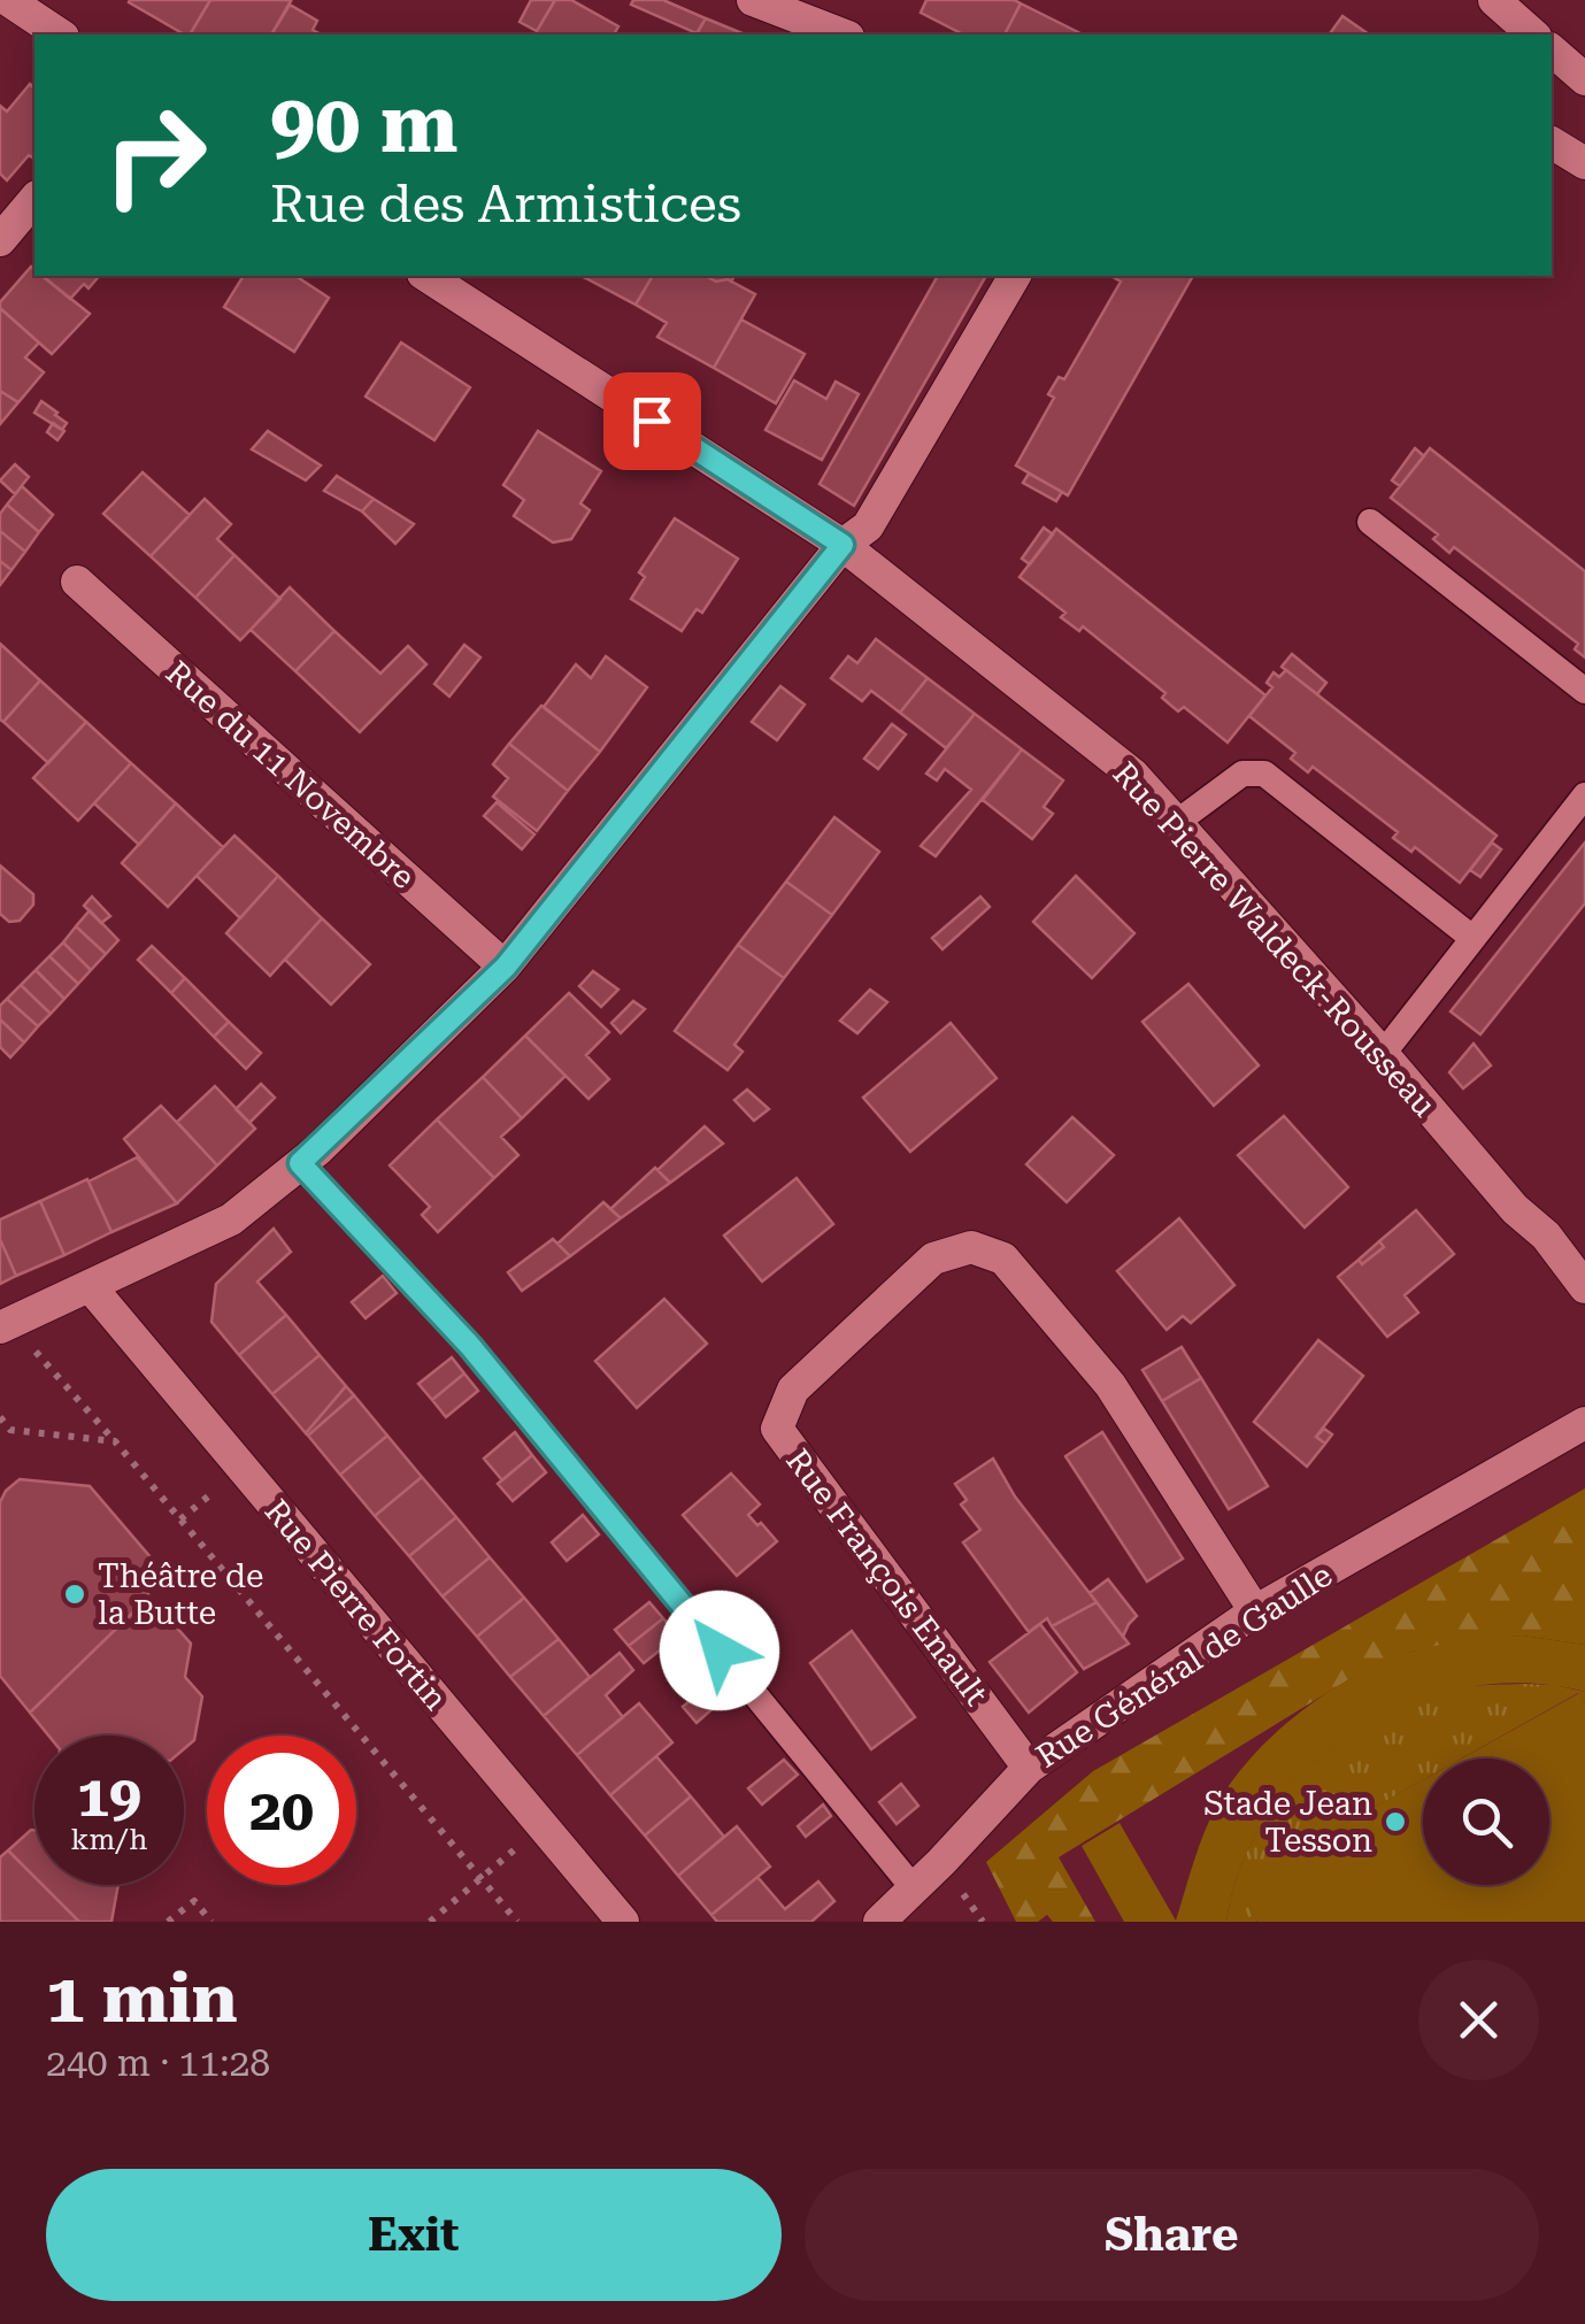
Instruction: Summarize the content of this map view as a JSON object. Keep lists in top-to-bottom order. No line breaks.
{"streets":{"street":["Rue du 11 Novembre","Rue Pierre Waldeck-Rousseau","Rue François Enault","Rue Pierre Fortin","Rue Général de Gaulle"]},"crossings":[["Rue François Enault","Rue Général de Gaulle"]],"places":["Théâtre de la Butte","Stade Jean Tesson"],"page":{"turn":["90 m","Rue des Armistices"],"speed":"19 km/h","limit":"20","heading":["1 min","240 m · 11:28"],"buttons":["Exit","Share"]}}
